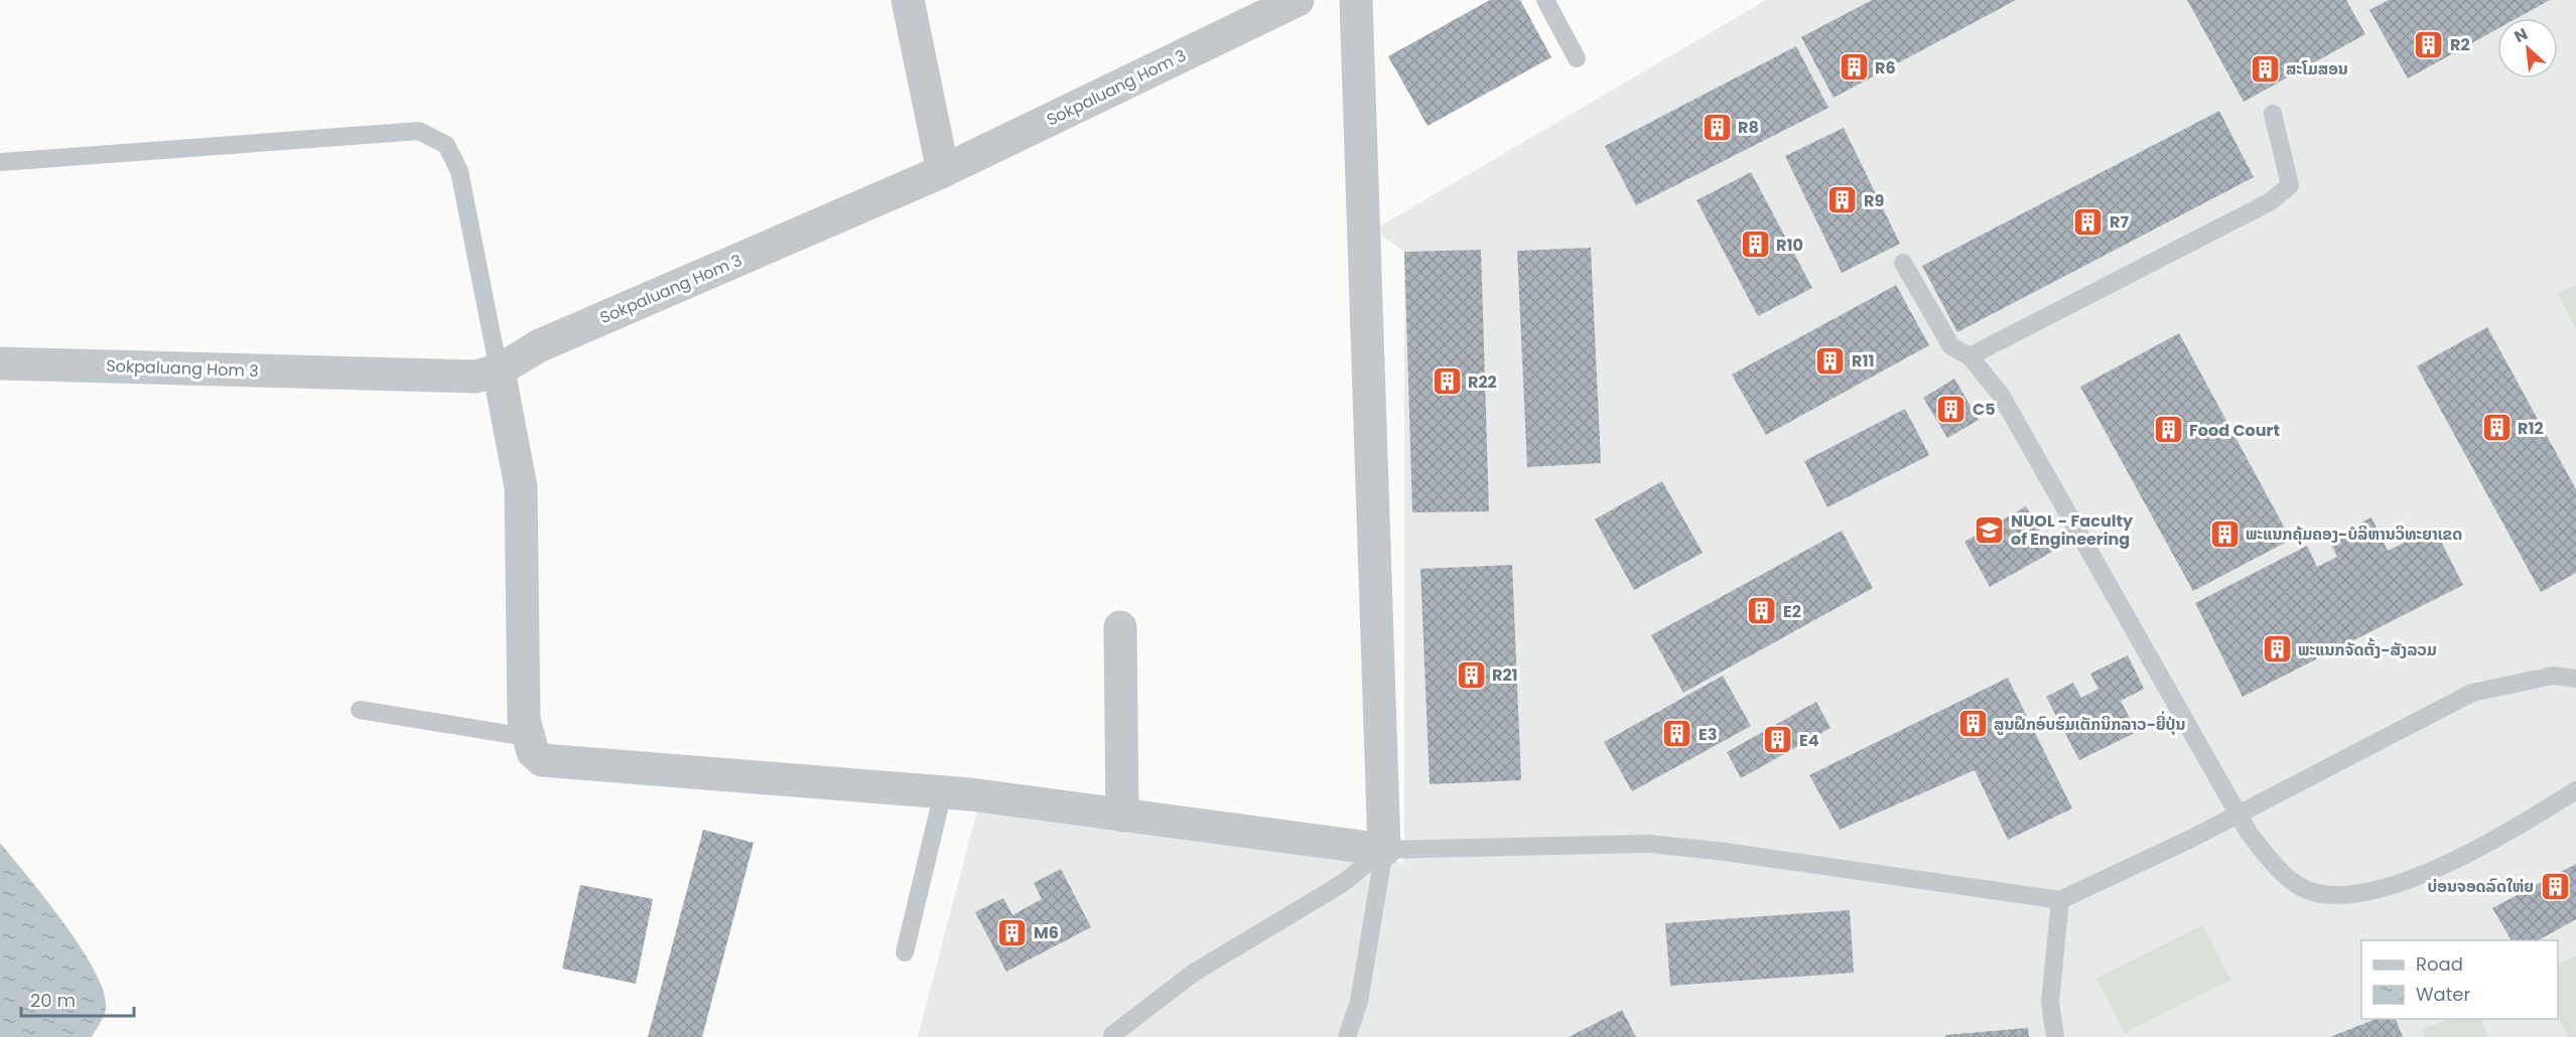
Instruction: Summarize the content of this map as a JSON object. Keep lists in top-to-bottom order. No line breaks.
{"streets":{"street":["Sokpaluang Hom 3"]},"places":{"building":["R2","R6","ສະໂມສອນ","R8","R9","R7","R10","R11","R22","C5","R12","Food Court","ພະແນກຄຸ້ມຄອງ-ບໍລິຫານວິທະຍາເຂດ","E2","ພະແນກຈັດຕັ້ງ-ສັງລວມ","R21","ສູນຝຶກອົບຮົມເຕັກນິກລາວ-ຍີ່ປຸ່ນ","E3","E4","ບ່ອນຈອດລົດໃຫ່ຍ","M6"],"school or university":["NUOL - Faculty of Engineering"]},"legend":["Road","Water"],"scale_bar":"20 m","north":"top left"}
